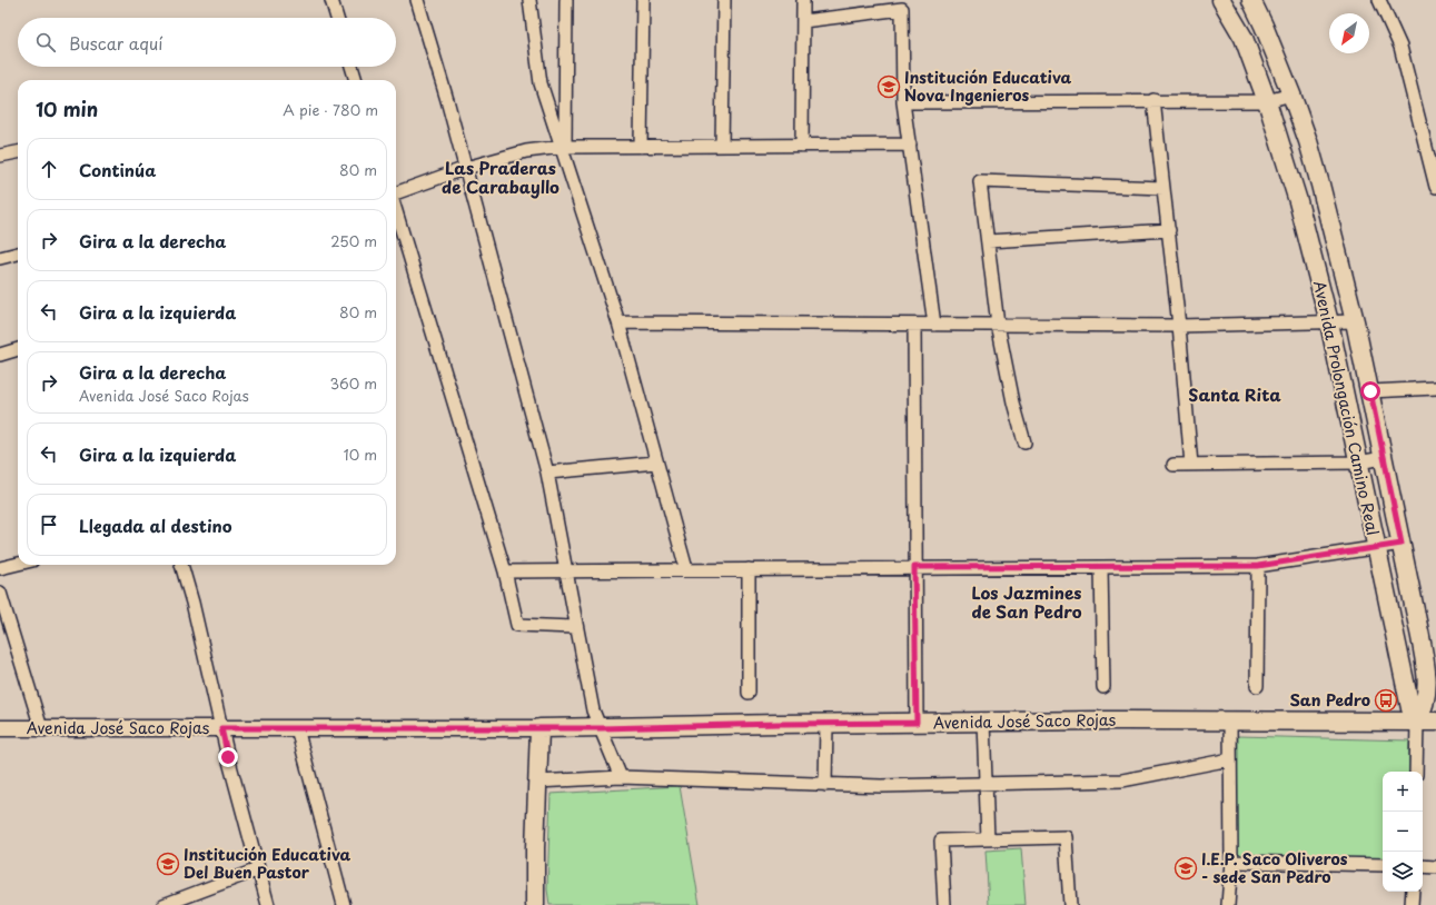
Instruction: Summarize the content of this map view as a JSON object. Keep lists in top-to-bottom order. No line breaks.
{"streets":{"main road":["Avenida Prolongación Camino Real","Avenida José Saco Rojas"]},"crossings":[["Avenida Prolongación Camino Real","Avenida José Saco Rojas"]],"districts":["Las Praderas de Carabayllo","Santa Rita","Los Jazmines de San Pedro"],"places":{"school or university":["Institución Educativa Nova Ingenieros","Institución Educativa Del Buen Pastor","I.E.P. Saco Oliveros - sede San Pedro"],"bus stop":["San Pedro"]},"north":"bottom left","page":{"search":"Buscar aquí","heading":["10 min","A pie · 780 m"],"list":[["Continúa","80 m"],["Gira a la derecha","250 m"],["Gira a la izquierda","80 m"],["Gira a la derecha","Avenida José Saco Rojas","360 m"],["Gira a la izquierda","10 m"],"Llegada al destino"],"map_buttons":["+","−"]}}
